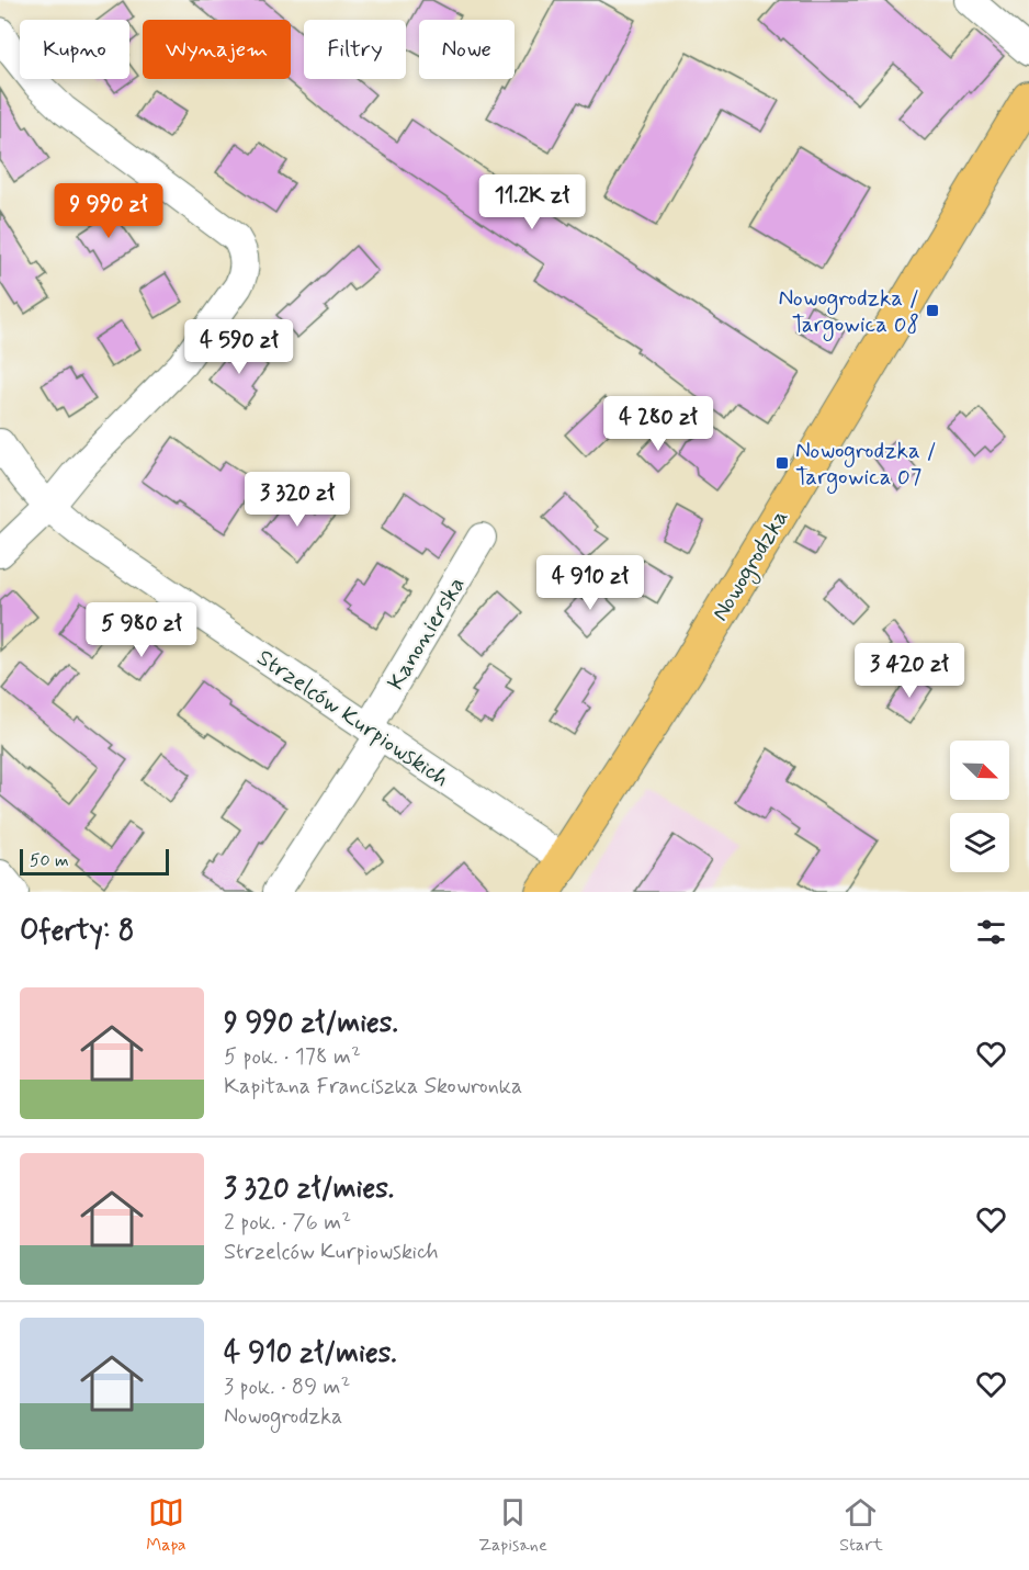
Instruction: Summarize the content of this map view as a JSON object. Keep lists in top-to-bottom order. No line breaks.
{"streets":{"main road":["Nowogrodzka"],"street":["Kanonierska","Strzelców Kurpiowskich"]},"crossings":[["Nowogrodzka","Strzelców Kurpiowskich"],["Kanonierska","Strzelców Kurpiowskich"]],"places":{"transit":["Nowogrodzka / Targowica 08","Nowogrodzka / Targowica 07"]},"scale_bar":"50 m","north":"bottom right","page":{"chip":["Kupno","Wynajem","Filtry","Nowe"],"price":["11.2K zł","9 990 zł","4 590 zł","4 280 zł","3 320 zł","4 910 zł","5 980 zł","3 420 zł"],"scale":"50 m","heading":"Oferty: 8","list":[{"name":"9 990 zł/mies.","note":"5 pok. · 178 m² · Kapitana Franciszka Skowronka"},{"name":"3 320 zł/mies.","note":"2 pok. · 76 m² · Strzelców Kurpiowskich"},{"name":"4 910 zł/mies.","note":"3 pok. · 89 m² · Nowogrodzka"}],"tabs":["Mapa","Zapisane","Start"]}}
